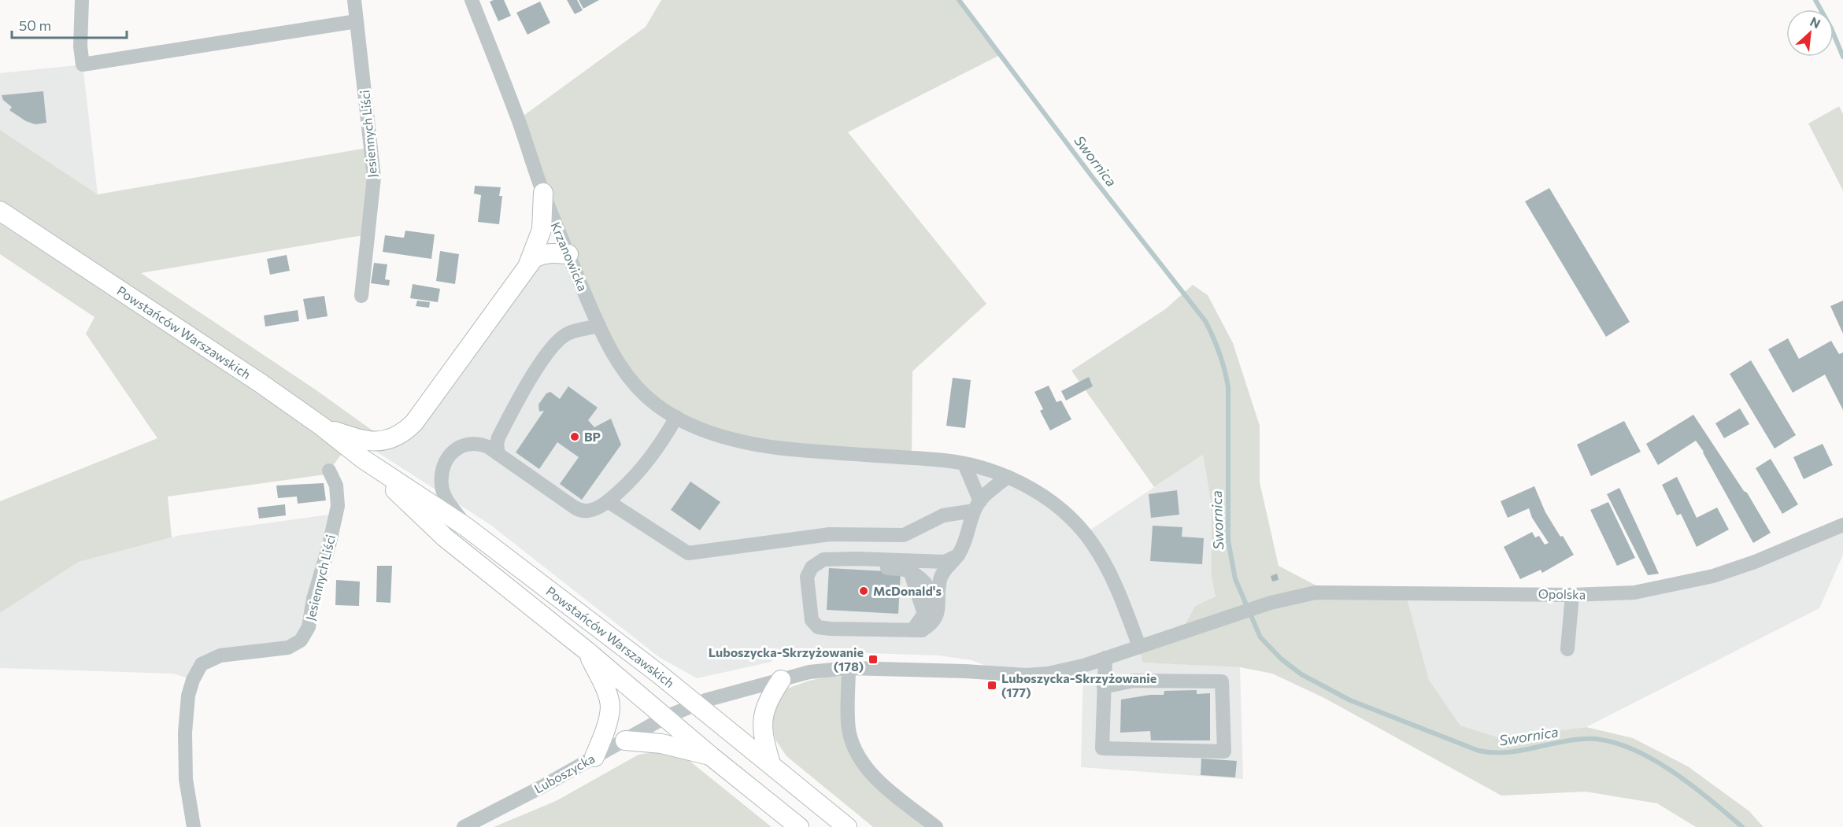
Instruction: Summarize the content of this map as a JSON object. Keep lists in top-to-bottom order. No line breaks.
{"streets":{"main road":["Powstańców Warszawskich"],"street":["Jesiennych Liści","Krzanowicka","Opolska","Luboszycka"]},"crossings":[["Krzanowicka","Opolska"],["Powstańców Warszawskich","Luboszycka"],["Opolska","Luboszycka"]],"water":["Swornica"],"places":{"other":["BP","McDonald's"],"transit":["Luboszycka-Skrzyżowanie (178)","Luboszycka-Skrzyżowanie (177)"]},"scale_bar":"50 m","north":"top right"}
